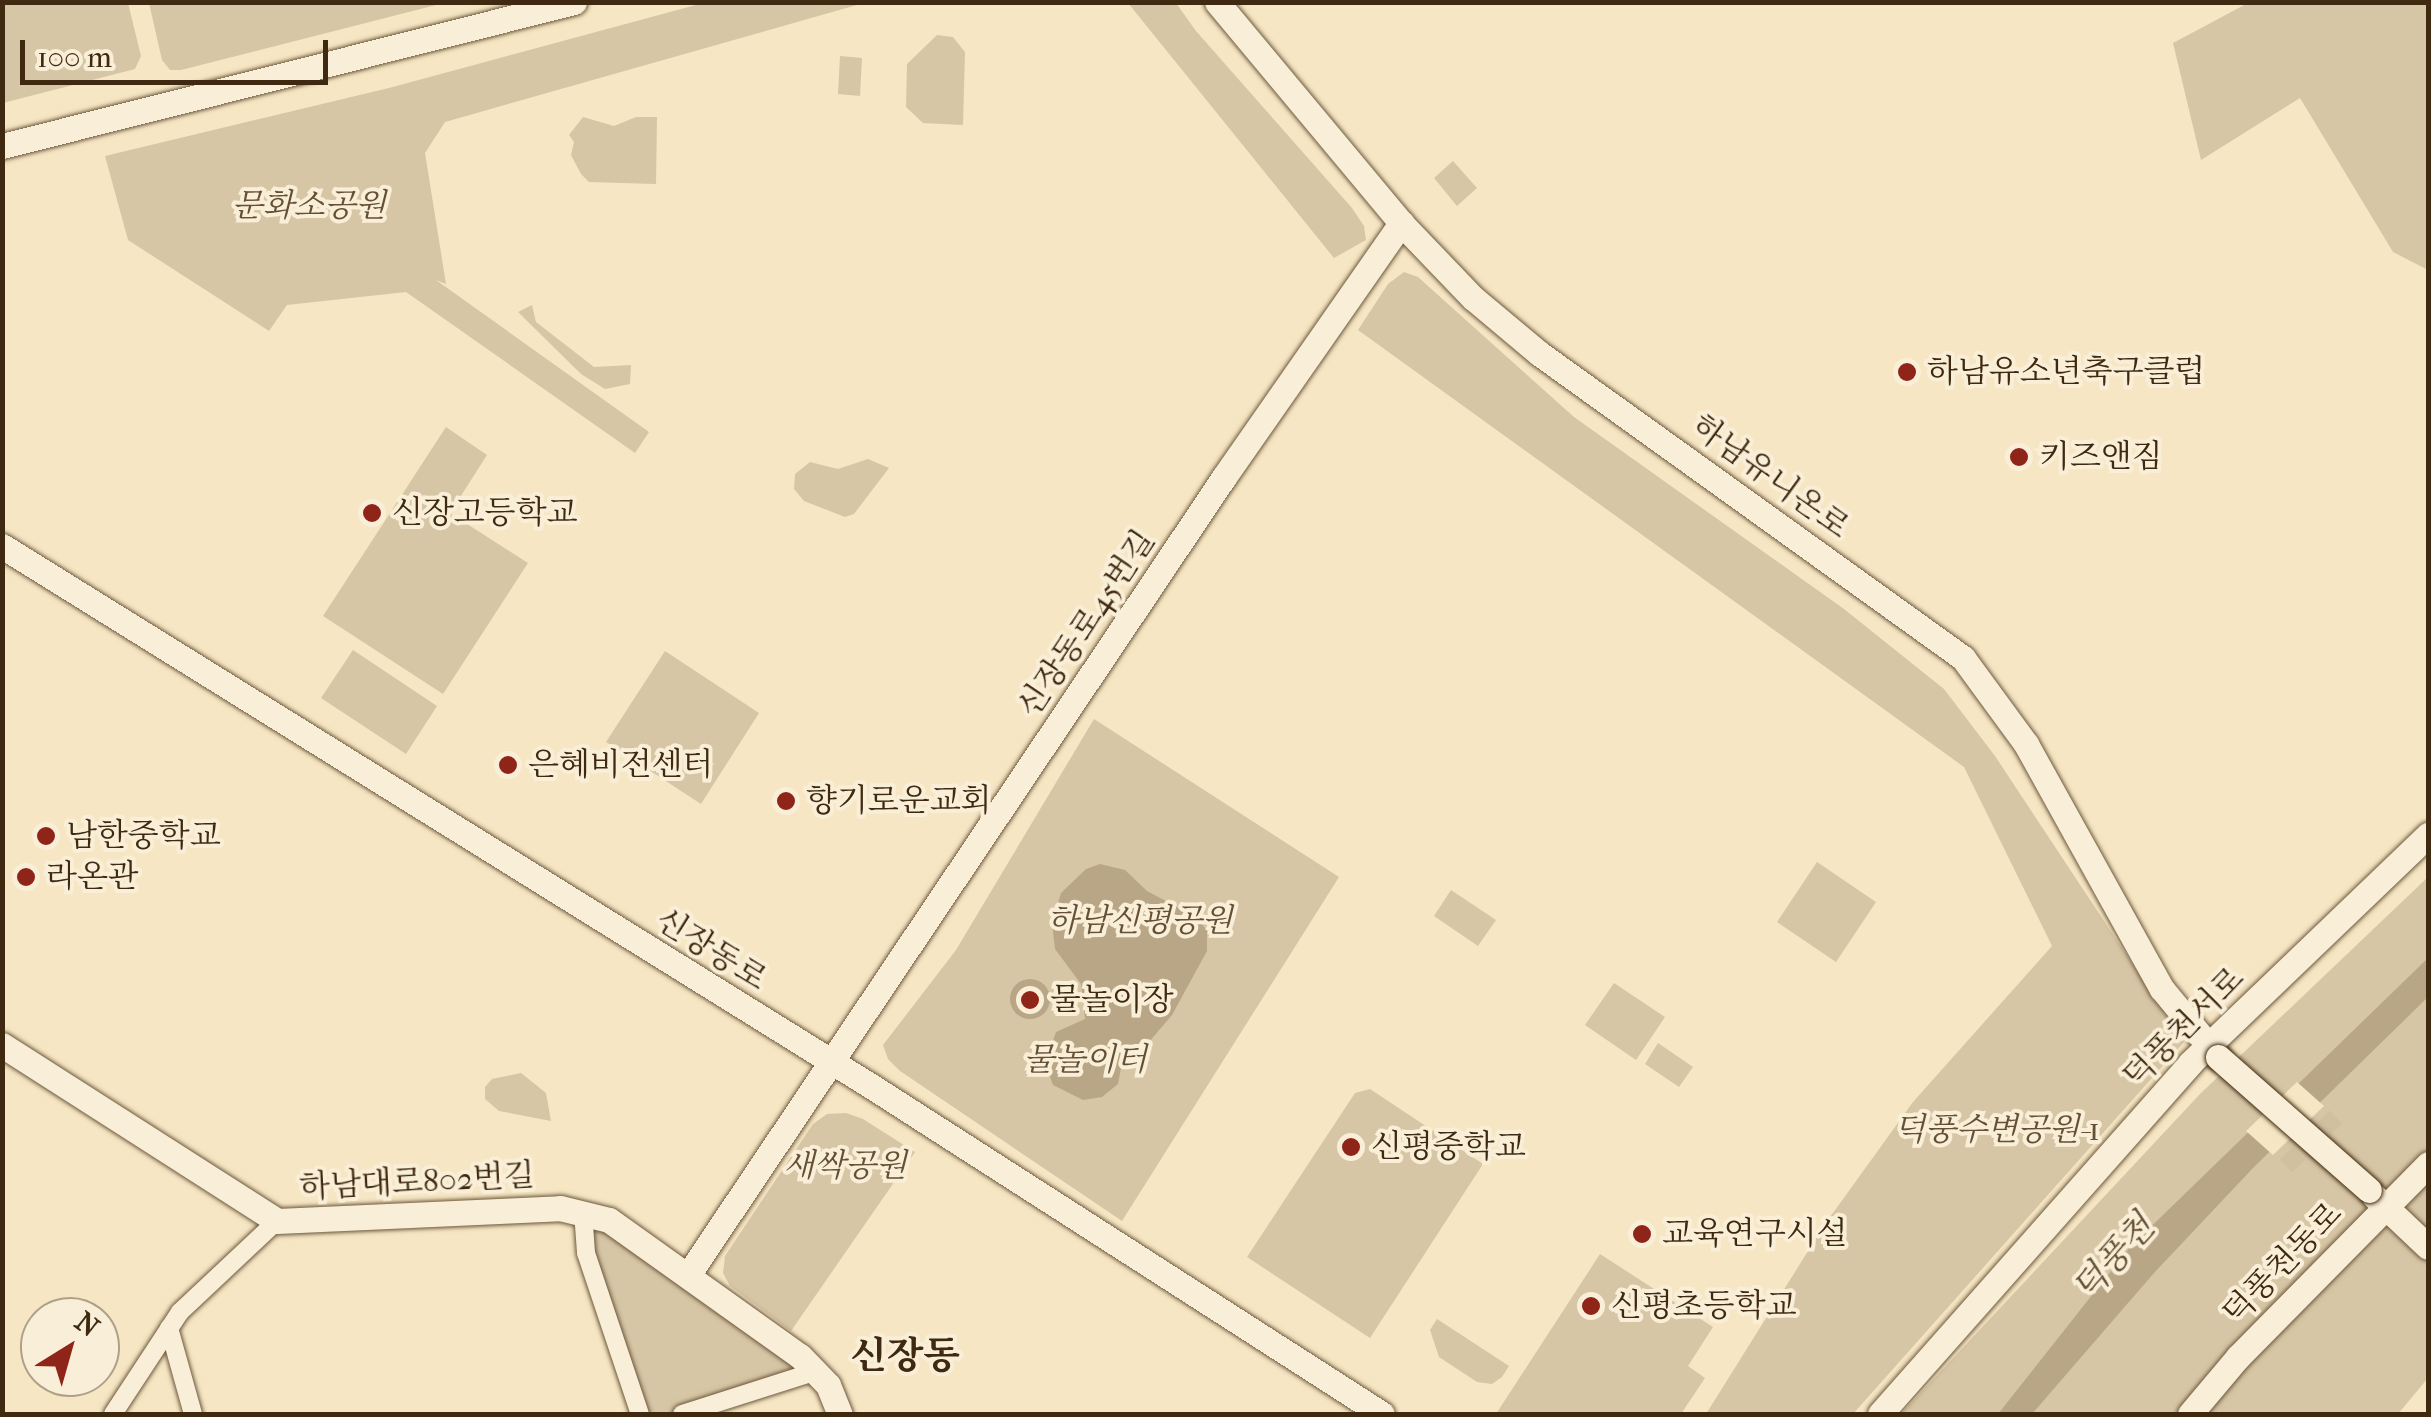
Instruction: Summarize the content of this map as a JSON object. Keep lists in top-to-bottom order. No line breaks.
{"streets":{"main road":["하남유니온로","신장동로45번길","신장동로","덕풍천서로","하남대로802번길","덕풍천동로"]},"crossings":[["하남유니온로","신장동로45번길"],["하남유니온로","덕풍천서로"],["하남유니온로","덕풍천동로"],["신장동로45번길","신장동로"]],"districts":["신장동"],"water":["덕풍천"],"parks":["문화소공원","하남신평공원","물놀이터","덕풍수변공원-1","새싹공원"],"places":["하남유소년축구클럽","키즈앤짐","신장고등학교","은혜비전센터","향기로운교회","남한중학교","라온관","물놀이장","신평중학교","교육연구시설","신평초등학교"],"scale_bar":"100 m","north":"top right"}
